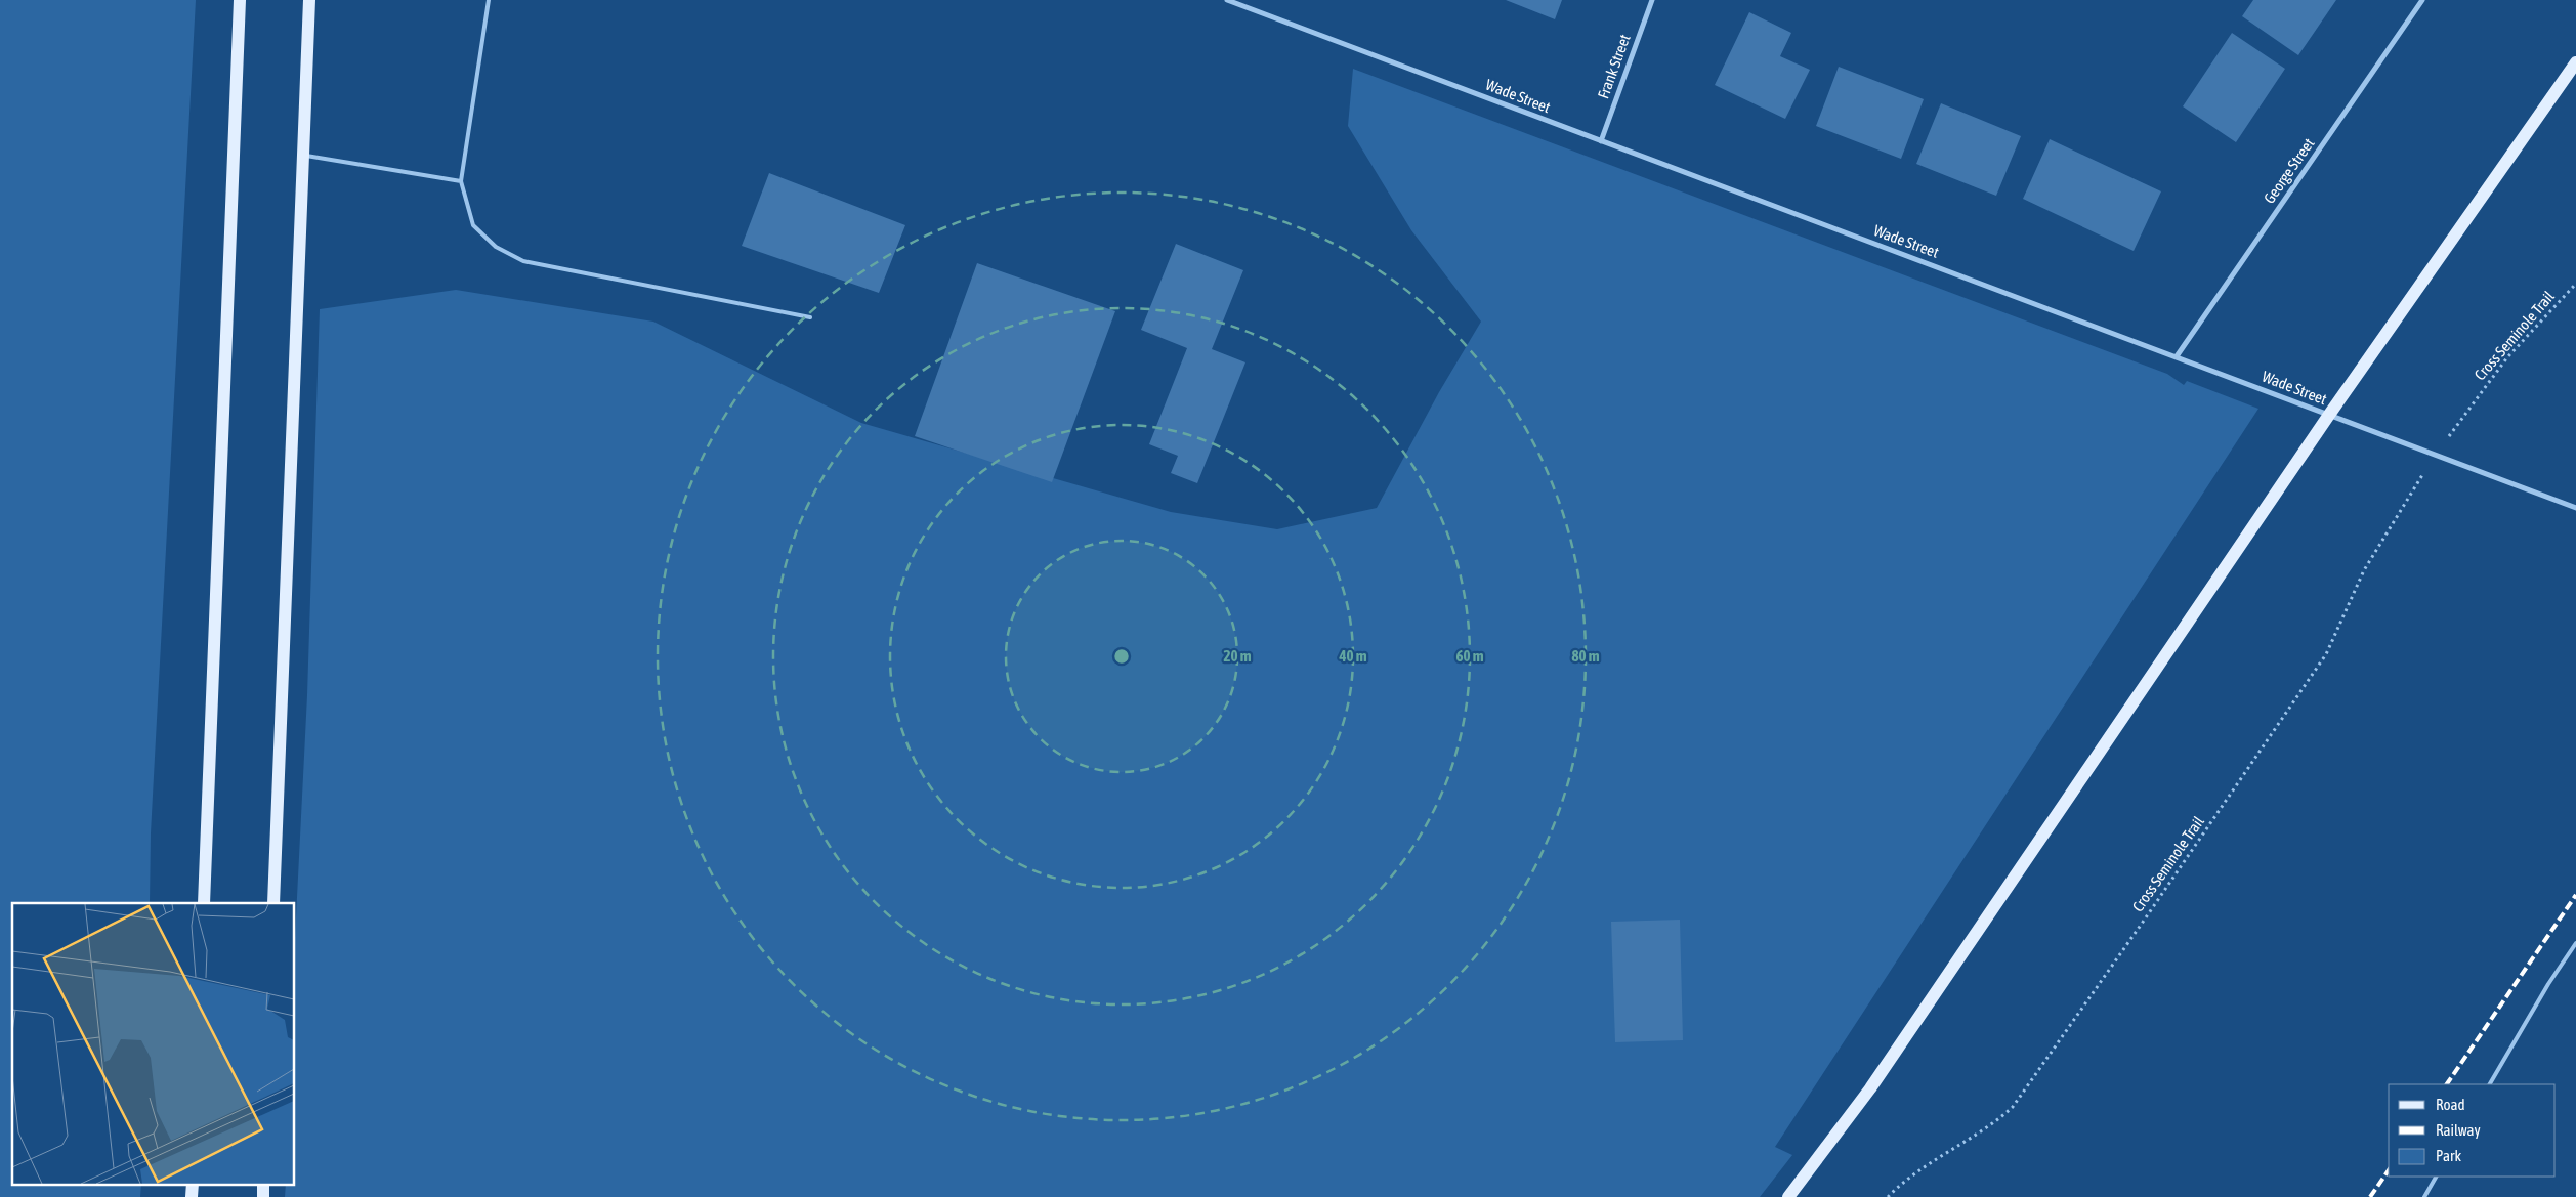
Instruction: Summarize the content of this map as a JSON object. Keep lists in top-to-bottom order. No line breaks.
{"streets":{"street":["Frank Street","Wade Street","George Street"],"path":["Cross Seminole Trail"]},"crossings":[["Frank Street","Wade Street"],["Wade Street","George Street"]],"legend":["Road","Railway","Park"],"rings":["20 m","40 m","60 m","80 m"]}
